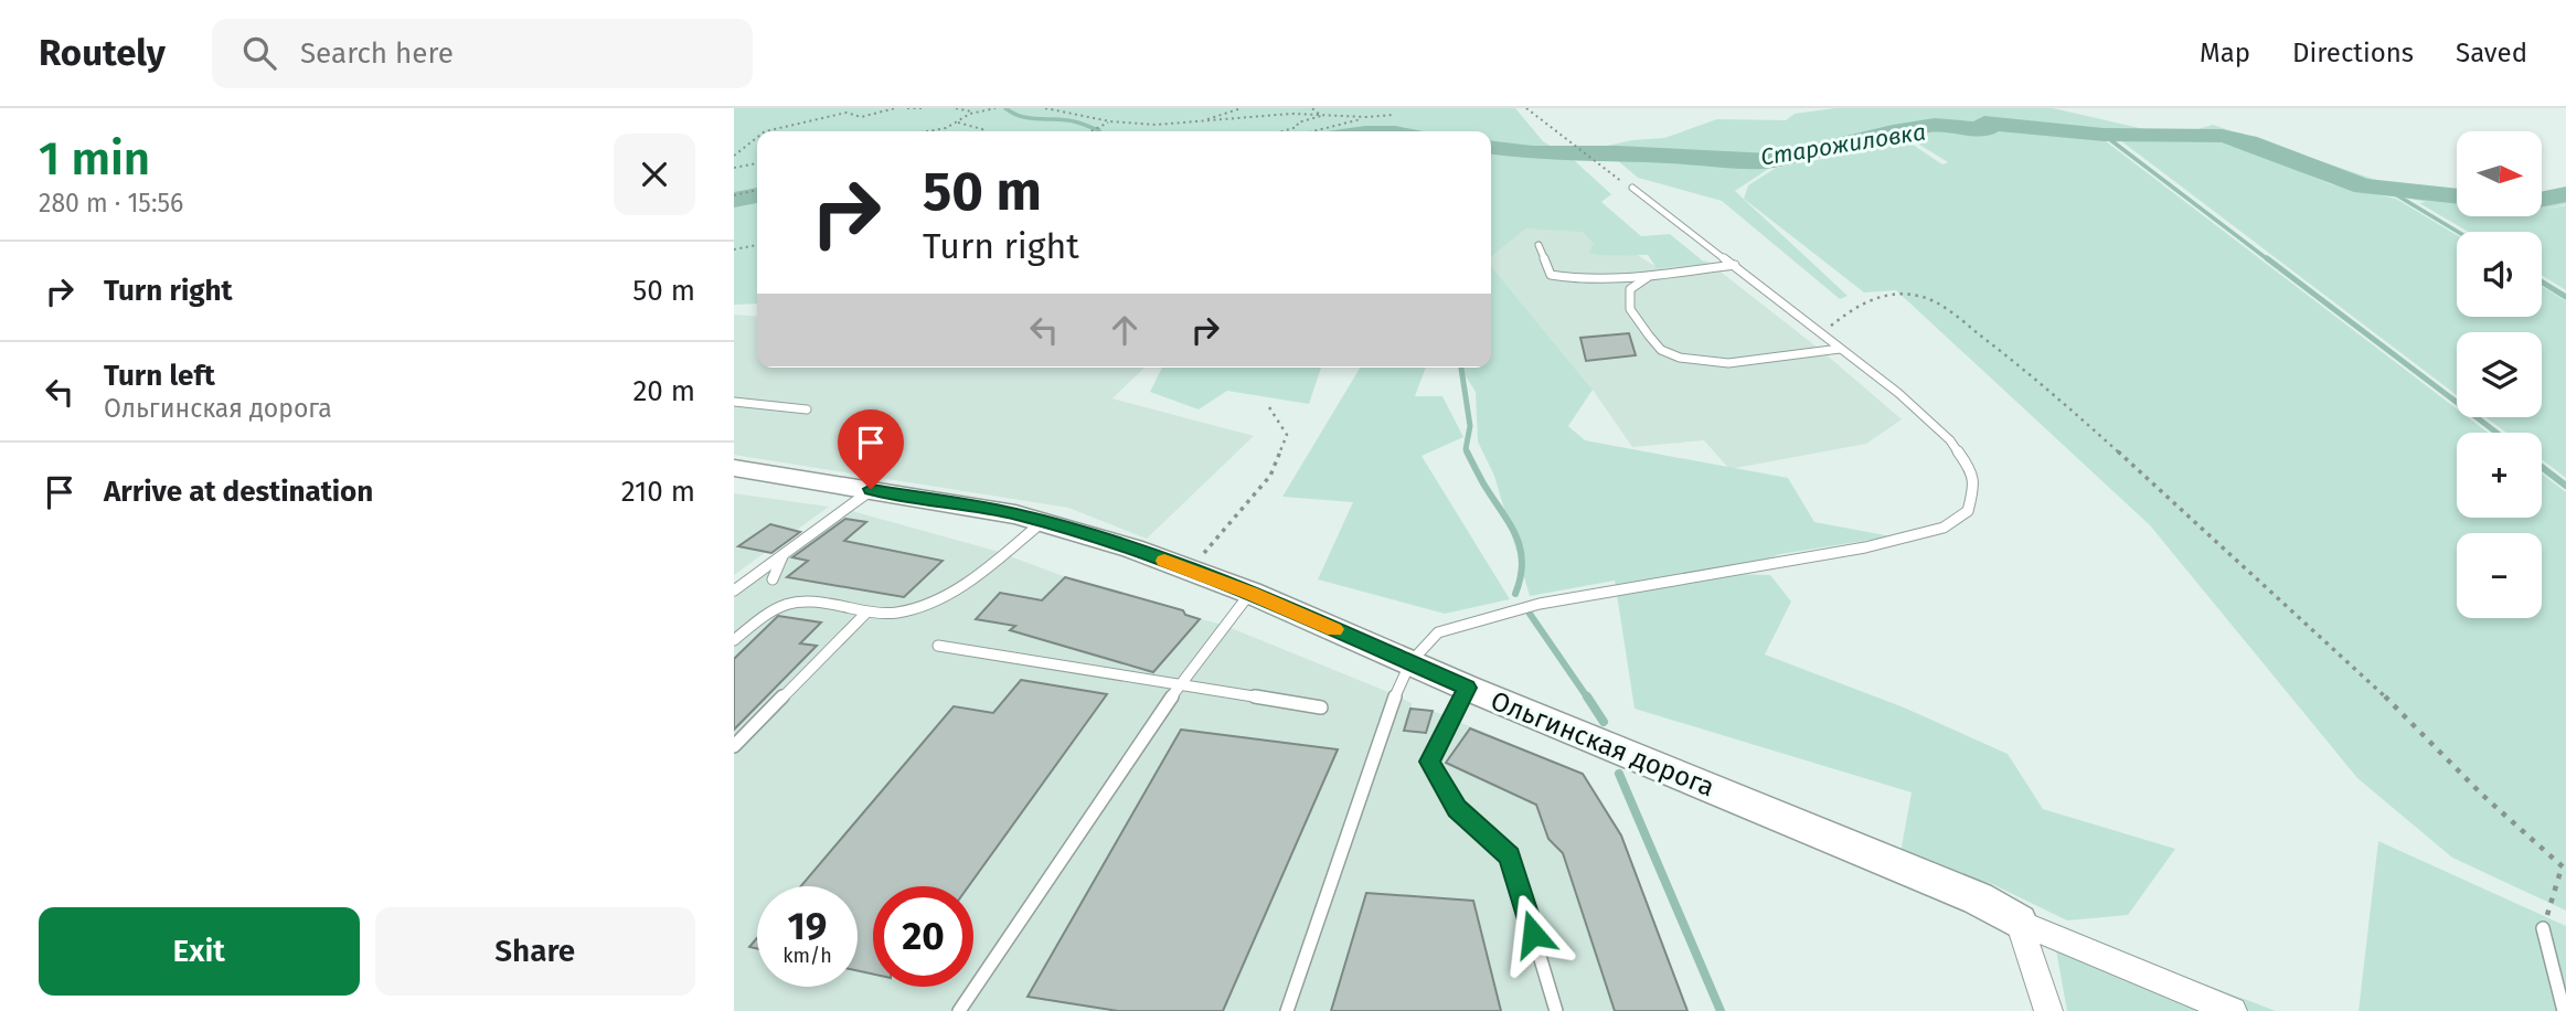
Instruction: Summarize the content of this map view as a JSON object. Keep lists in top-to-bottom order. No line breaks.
{"streets":{"street":["Ольгинская дорога"]},"water":["Старожиловка"],"north":"right","page":{"header":"Routely","search":"Search here","nav":["Map","Directions","Saved"],"heading":["1 min","280 m · 15:56"],"map_buttons":["+","−"],"turn":["50 m","Turn right"],"list":[{"name":"Turn right","value":"50 m"},{"name":"Turn left","note":"Ольгинская дорога","value":"20 m"},{"name":"Arrive at destination","value":"210 m"}],"speed":"19 km/h","limit":"20","buttons":["Exit","Share"]}}
